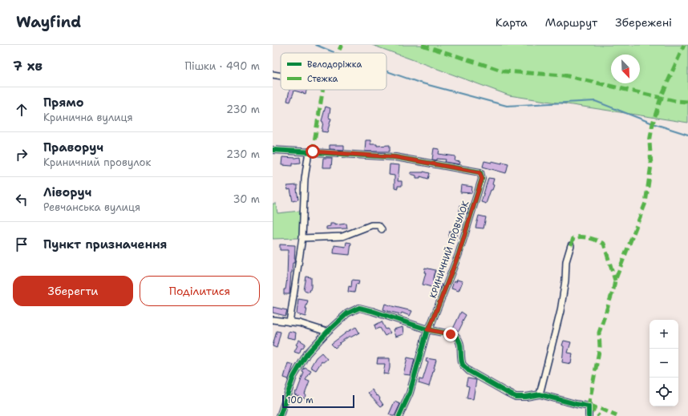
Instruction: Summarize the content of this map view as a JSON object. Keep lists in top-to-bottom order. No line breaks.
{"streets":{"street":["КРИНИЧНИЙ ПРОВУЛОК"]},"legend":["Велодоріжка","Стежка"],"scale_bar":"100 m","north":"bottom right","page":{"header":"Wayfind","nav":["Карта","Маршрут","Збережені"],"heading":["7 хв","Пішки · 490 m"],"list":[["Прямо","Кринична вулиця","230 m"],["Праворуч","Криничний провулок","230 m"],["Ліворуч","Ревчанська вулиця","30 m"],"Пункт призначення"],"buttons":["Зберегти","Поділитися"],"map_buttons":["+","−"],"scale":"100 m"}}
